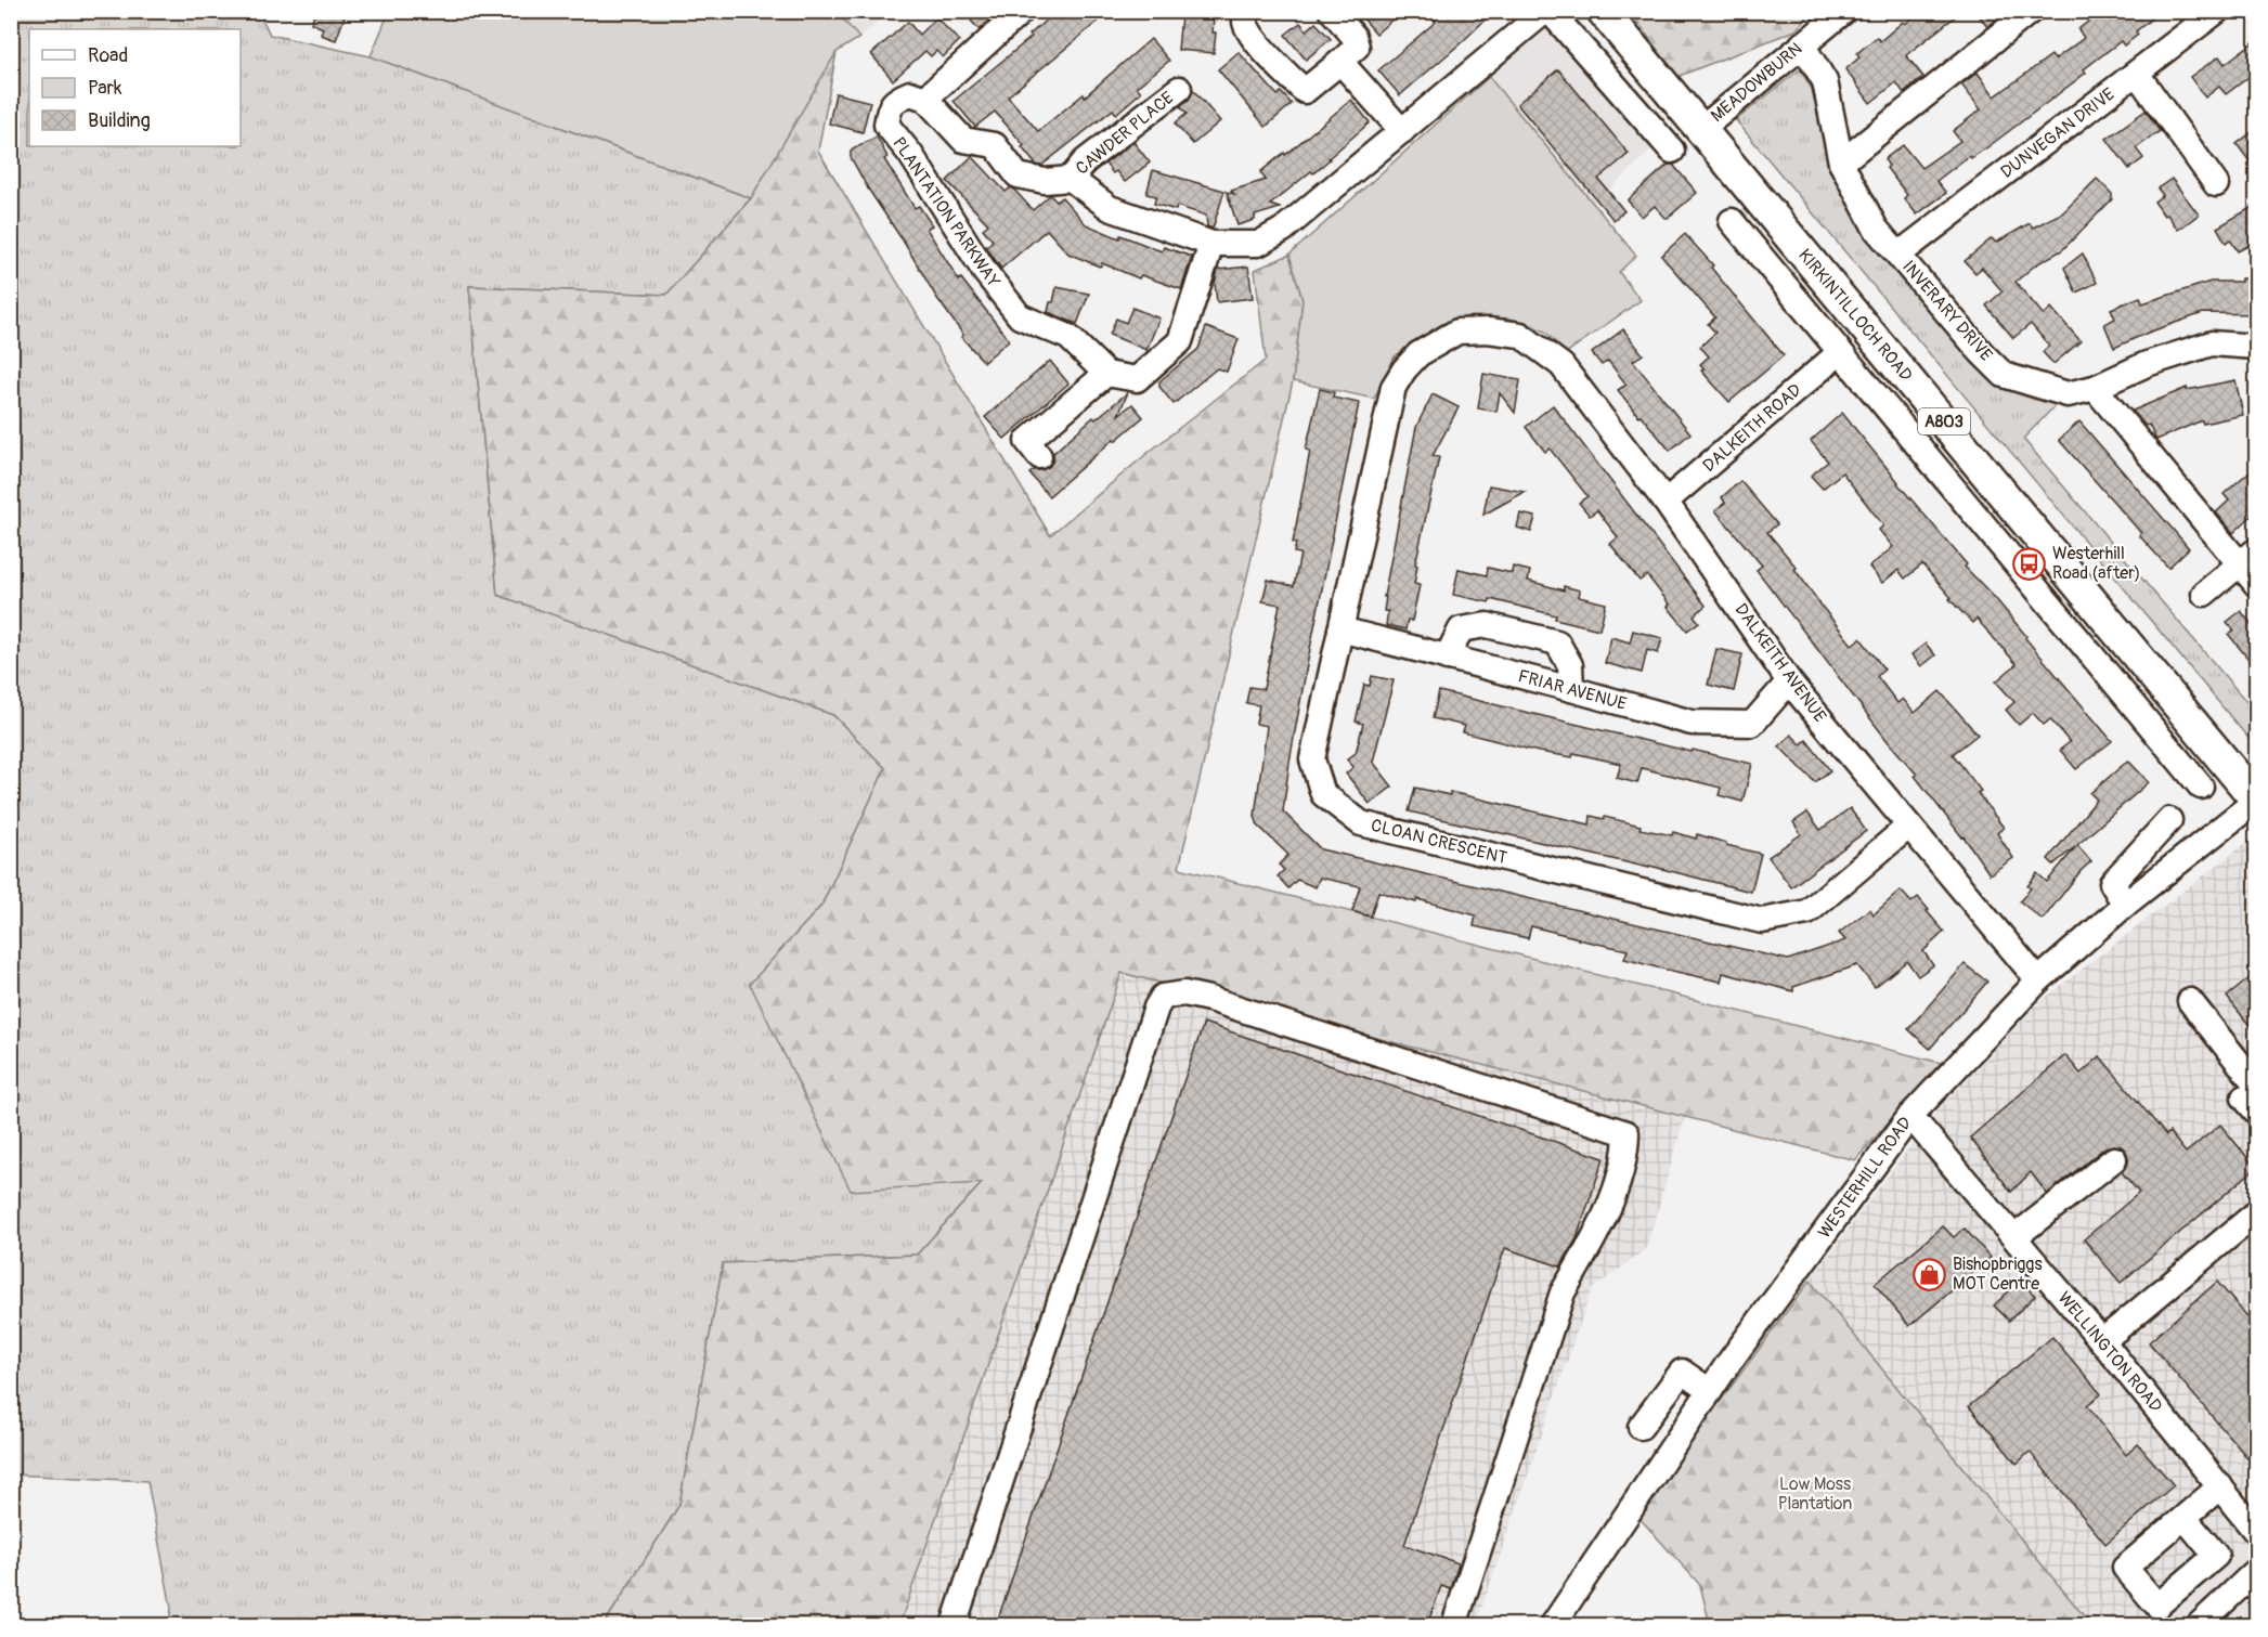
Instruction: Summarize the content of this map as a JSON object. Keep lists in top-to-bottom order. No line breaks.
{"streets":{"main road":["KIRKINTILLOCH ROAD","A803"],"street":["MEADOWBURN","CAWDER PLACE","DUNVEGAN DRIVE","PLANTATION PARKWAY","INVERARY DRIVE","DALKEITH ROAD","DALKEITH AVENUE","FRIAR AVENUE","CLOAN CRESCENT","WESTERHILL ROAD","WELLINGTON ROAD"]},"crossings":[["MEADOWBURN","INVERARY DRIVE"],["MEADOWBURN","KIRKINTILLOCH ROAD"],["DUNVEGAN DRIVE","INVERARY DRIVE"],["KIRKINTILLOCH ROAD","WESTERHILL ROAD"],["DALKEITH ROAD","DALKEITH AVENUE"],["DALKEITH AVENUE","FRIAR AVENUE"],["DALKEITH AVENUE","CLOAN CRESCENT"],["DALKEITH AVENUE","WESTERHILL ROAD"],["FRIAR AVENUE","CLOAN CRESCENT"],["WESTERHILL ROAD","WELLINGTON ROAD"]],"parks":["Low Moss Plantation"],"places":{"bus stop":["Westerhill Road (after)"],"shop":["Bishopbriggs MOT Centre"]},"legend":["Road","Park","Building"]}
